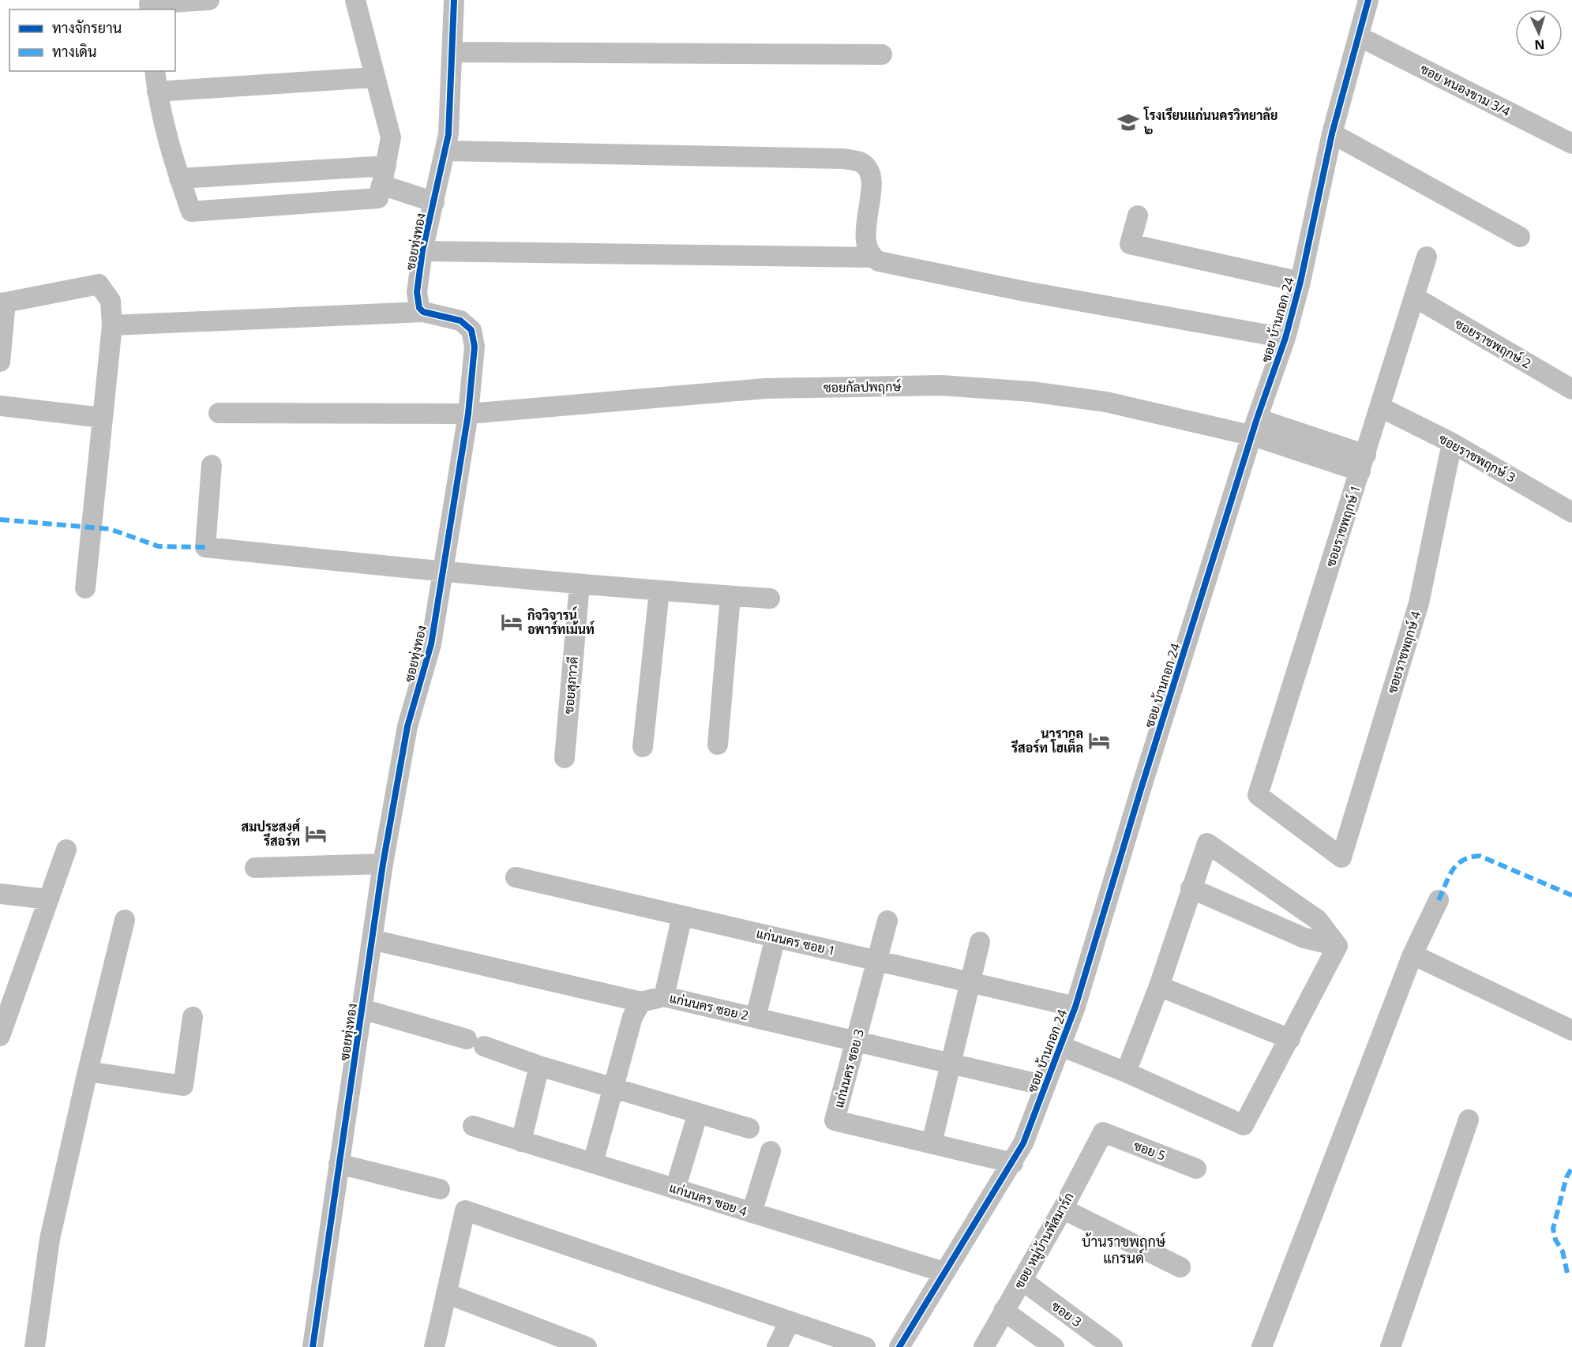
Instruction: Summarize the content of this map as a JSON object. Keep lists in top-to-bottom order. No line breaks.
{"streets":{"street":["ซอย หนองขาม 3/4","ซอยทุ่งทอง","ซอย บ้านกอก 24","ซอยราชพฤกษ์ 2","ซอยกัลปพฤกษ์","ซอยราชพฤกษ์ 3","ซอยราชพฤกษ์ 1","ซอยราชพฤกษ์ 4","ซอยสุภาวดี","แก่นนคร ซอย 1","แก่นนคร ซอย 2","แก่นนคร ซอย 3","ซอย 5","แก่นนคร ซอย 4","ซอย หมู่บ้านพีสมาร์ก","ซอย 3"]},"crossings":[["ซอย หนองขาม 3/4","ซอย บ้านกอก 24"],["ซอยทุ่งทอง","ซอยกัลปพฤกษ์"],["ซอยทุ่งทอง","แก่นนคร ซอย 2"],["ซอย บ้านกอก 24","ซอยกัลปพฤกษ์"],["ซอย บ้านกอก 24","แก่นนคร ซอย 1"],["ซอย บ้านกอก 24","แก่นนคร ซอย 2"],["ซอย บ้านกอก 24","แก่นนคร ซอย 3"],["ซอย บ้านกอก 24","แก่นนคร ซอย 4"],["ซอยราชพฤกษ์ 2","ซอยราชพฤกษ์ 1"],["ซอยกัลปพฤกษ์","ซอยราชพฤกษ์ 1"],["ซอยราชพฤกษ์ 3","ซอยราชพฤกษ์ 1"],["ซอยราชพฤกษ์ 3","ซอยราชพฤกษ์ 4"],["ซอยราชพฤกษ์ 1","ซอยราชพฤกษ์ 4"],["แก่นนคร ซอย 1","แก่นนคร ซอย 3"],["แก่นนคร ซอย 2","แก่นนคร ซอย 3"],["ซอย 5","ซอย หมู่บ้านพีสมาร์ก"],["ซอย หมู่บ้านพีสมาร์ก","ซอย 3"]],"districts":["บ้านราชพฤกษ์ แกรนด์"],"places":{"school or university":["โรงเรียนแก่นนครวิทยาลัย ๒"],"hotel":["กิจวิจารน์ อพาร์ทเม้นท์","นารากูล รีสอร์ท โฮเต็ล","สมประสงศ์ รีสอร์ท"]},"legend":["ทางจักรยาน","ทางเดิน"],"north":"bottom"}
